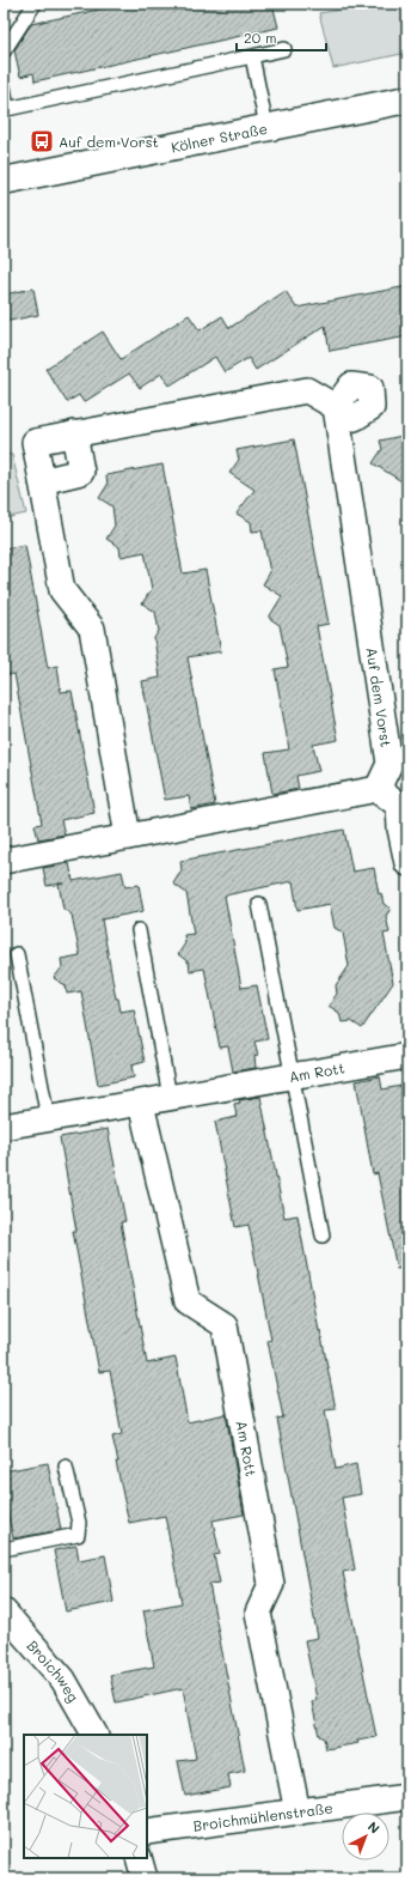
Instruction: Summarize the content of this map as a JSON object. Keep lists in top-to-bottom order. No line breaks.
{"streets":{"main road":["Kölner Straße"],"street":["Auf dem Vorst","Am Rott","Broichweg","Broichmühlenstraße"]},"crossings":[["Am Rott","Broichmühlenstraße"]],"places":{"bus stop":["Auf dem Vorst"]},"scale_bar":"20 m","north":"top right"}
